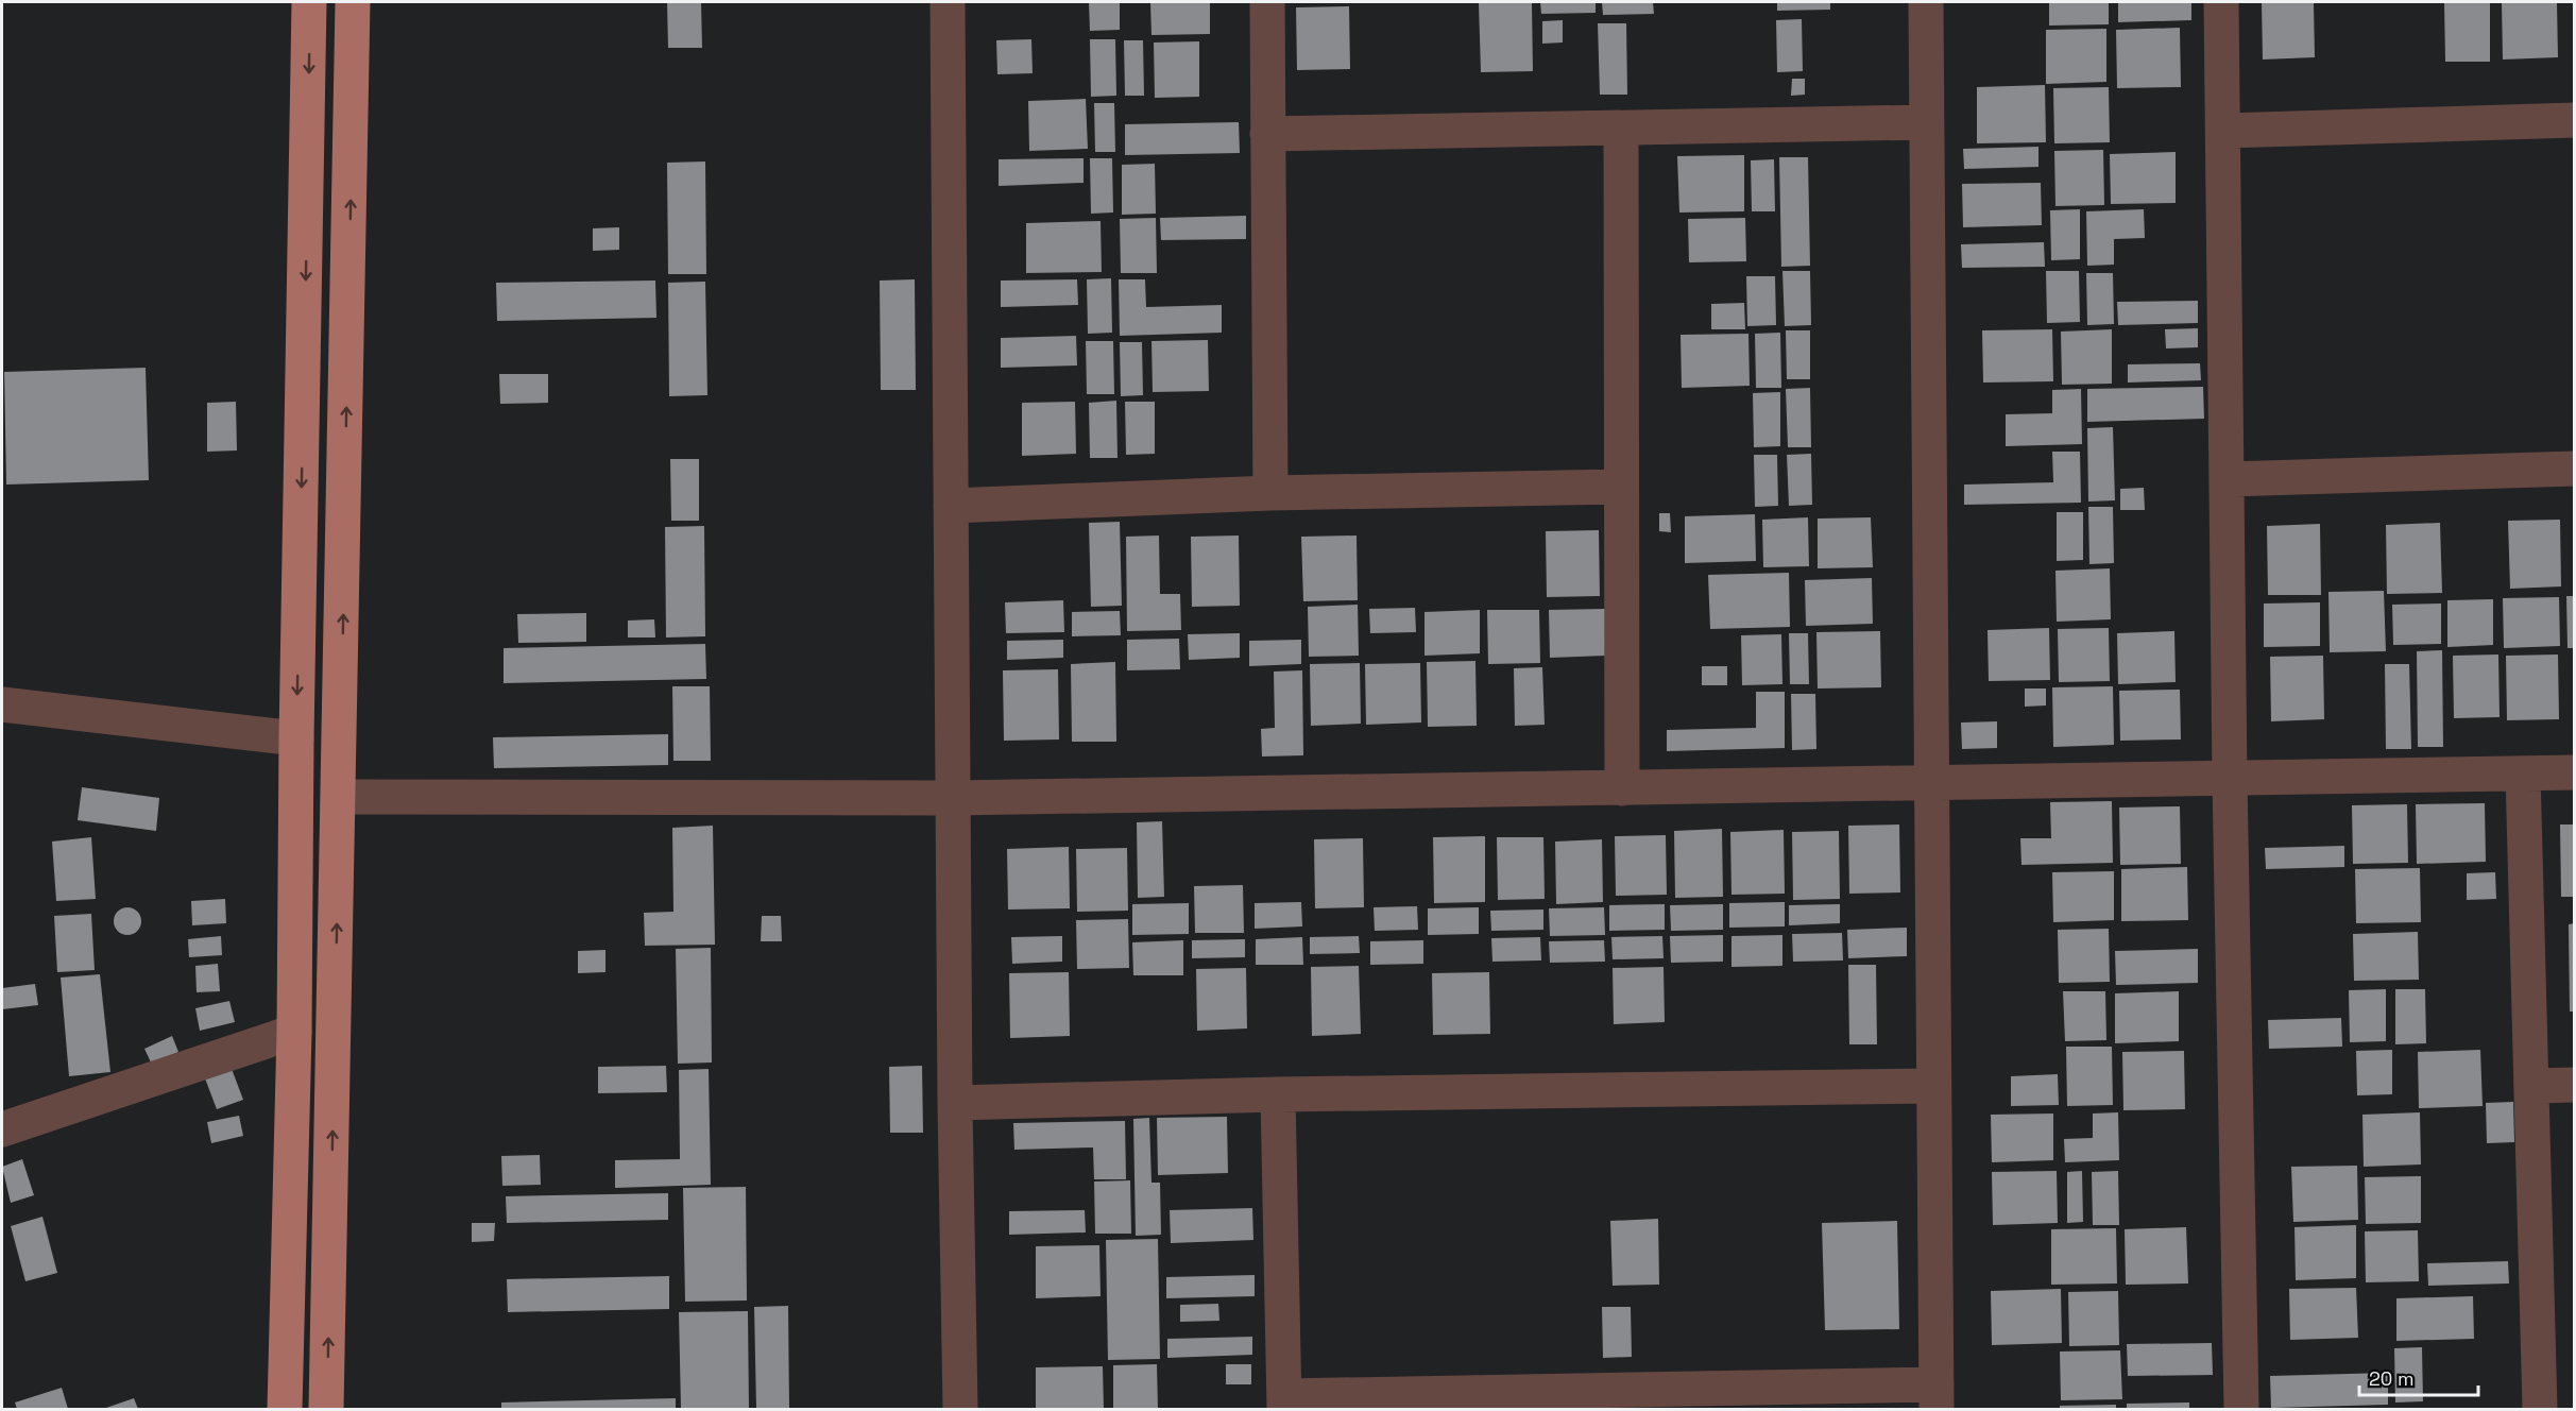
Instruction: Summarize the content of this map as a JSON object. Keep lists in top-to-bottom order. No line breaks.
{"scale_bar":"20 m"}
